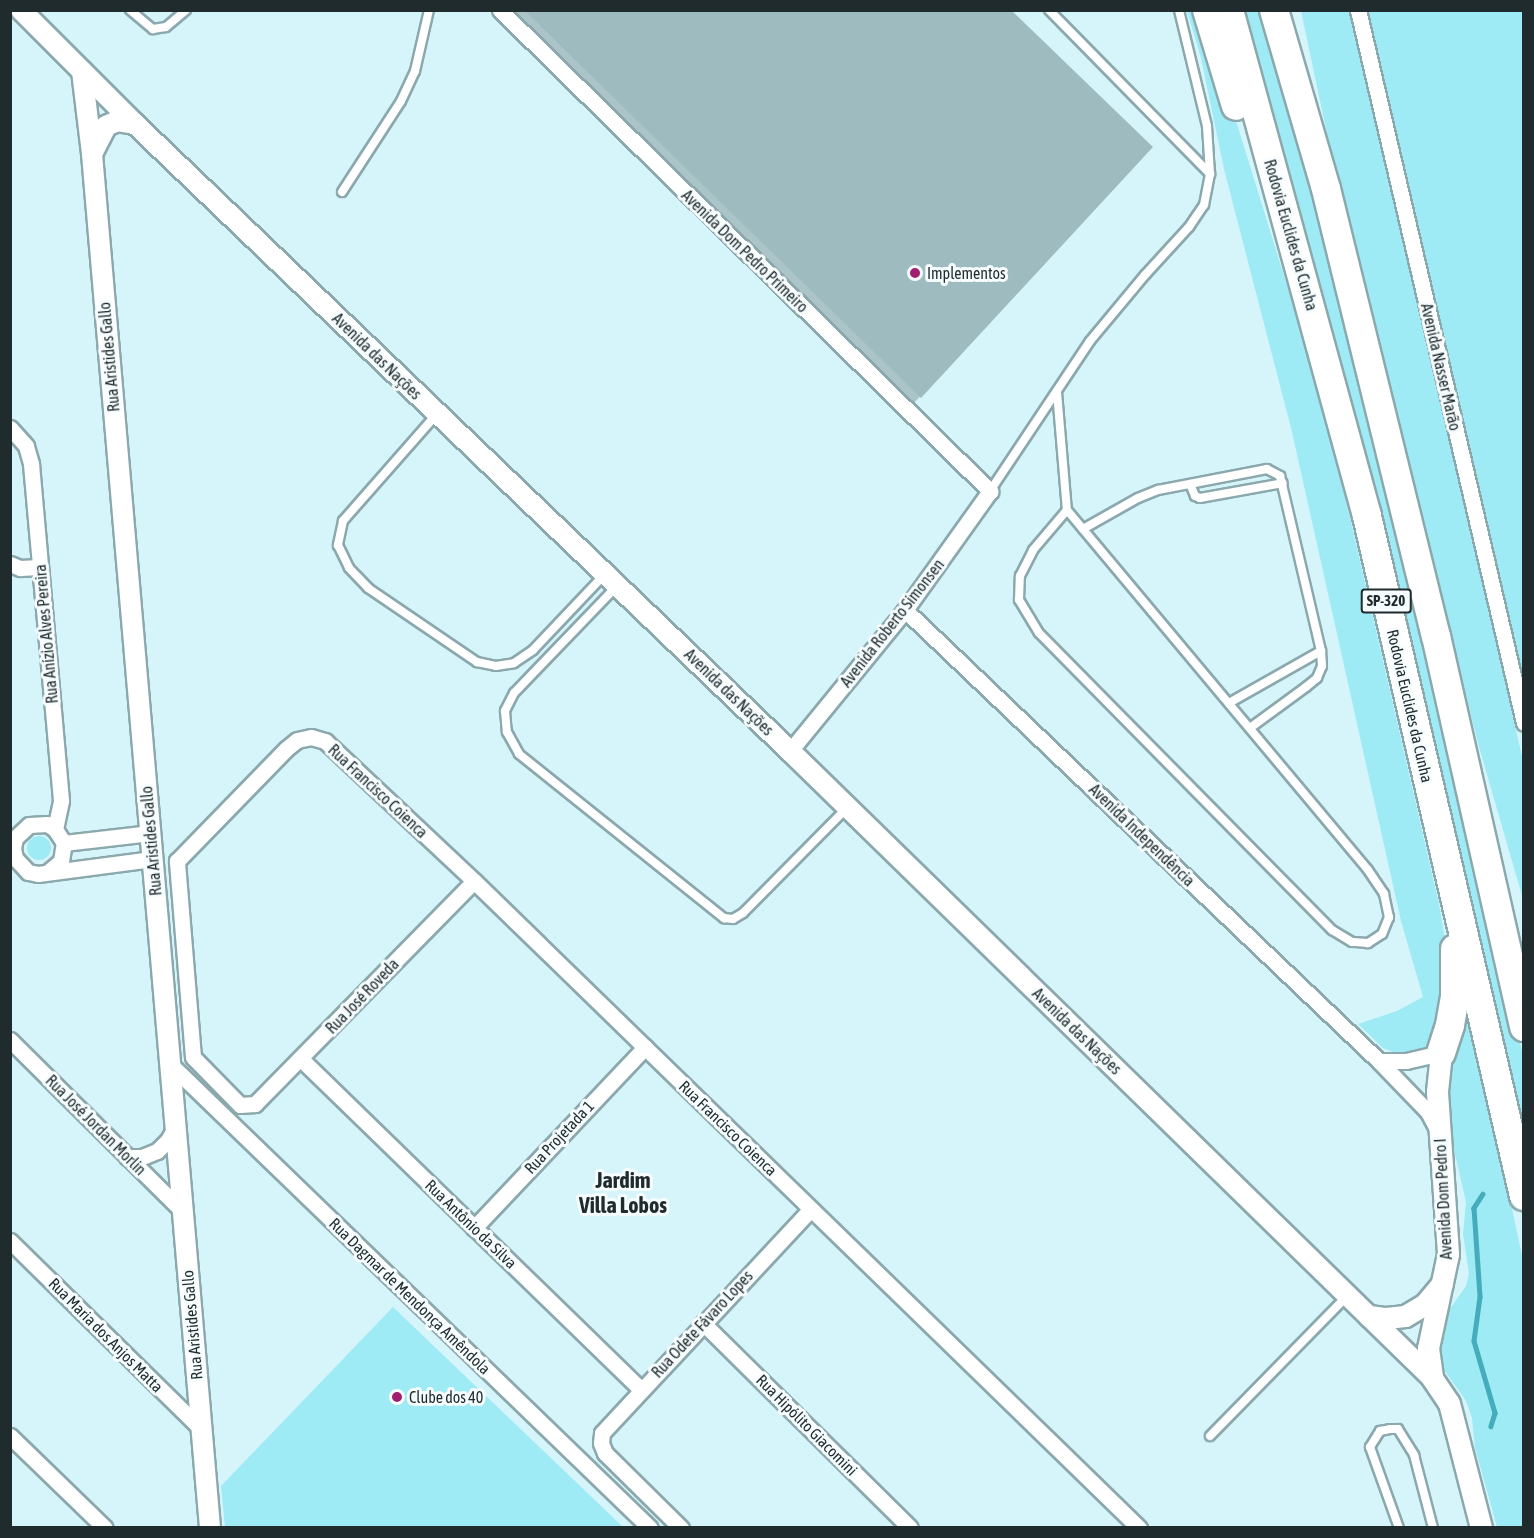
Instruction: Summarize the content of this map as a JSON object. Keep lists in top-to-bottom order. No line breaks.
{"streets":{"highway":["Rodovia Euclides da Cunha","SP-320"],"main road":["Avenida Dom Pedro I"],"street":["Avenida Dom Pedro Primeiro","Avenida das Nações","Rua Aristides Gallo","Avenida Nasser Marão","Avenida Roberto Simonsen","Rua Anízio Alves Pereira","Rua Francisco Coienca","Avenida Independência","Rua José Roveda","Rua José Jordan Morlin","Rua Projetada 1","Rua Antônio da Silva","Rua Dagmar de Mendonça Amêndola","Rua Odete Fávaro Lopes","Rua Maria dos Anjos Matta","Rua Hipólito Giacomini"]},"crossings":[["Avenida Dom Pedro Primeiro","Avenida Roberto Simonsen"],["Avenida das Nações","Rua Aristides Gallo"],["Avenida das Nações","Avenida Roberto Simonsen"],["Avenida das Nações","Avenida Dom Pedro I"],["Rua Aristides Gallo","Rua José Jordan Morlin"],["Rua Aristides Gallo","Rua Dagmar de Mendonça Amêndola"],["Rua Aristides Gallo","Rua Maria dos Anjos Matta"],["Avenida Roberto Simonsen","Avenida Independência"],["Rua Francisco Coienca","Rua José Roveda"],["Rua Francisco Coienca","Rua Projetada 1"],["Rua Francisco Coienca","Rua Odete Fávaro Lopes"],["Avenida Independência","Avenida Dom Pedro I"],["Rua José Roveda","Rua Antônio da Silva"],["Rua Projetada 1","Rua Antônio da Silva"],["Rua Antônio da Silva","Rua Odete Fávaro Lopes"],["Rua Odete Fávaro Lopes","Rua Hipólito Giacomini"]],"districts":["Jardim Villa Lobos"],"places":["Implementos","Clube dos 40"]}
